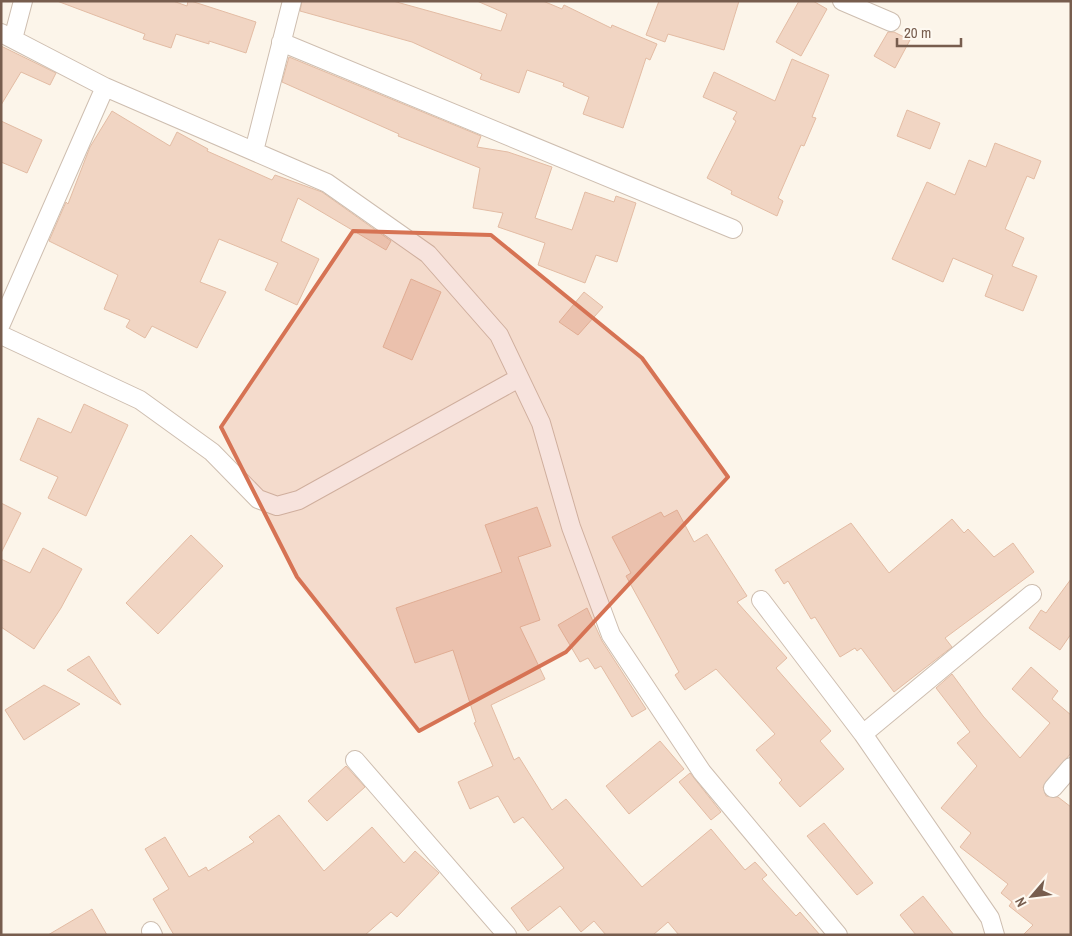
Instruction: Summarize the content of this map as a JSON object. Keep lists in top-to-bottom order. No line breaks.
{"scale_bar":"20 m","north":"bottom left"}
